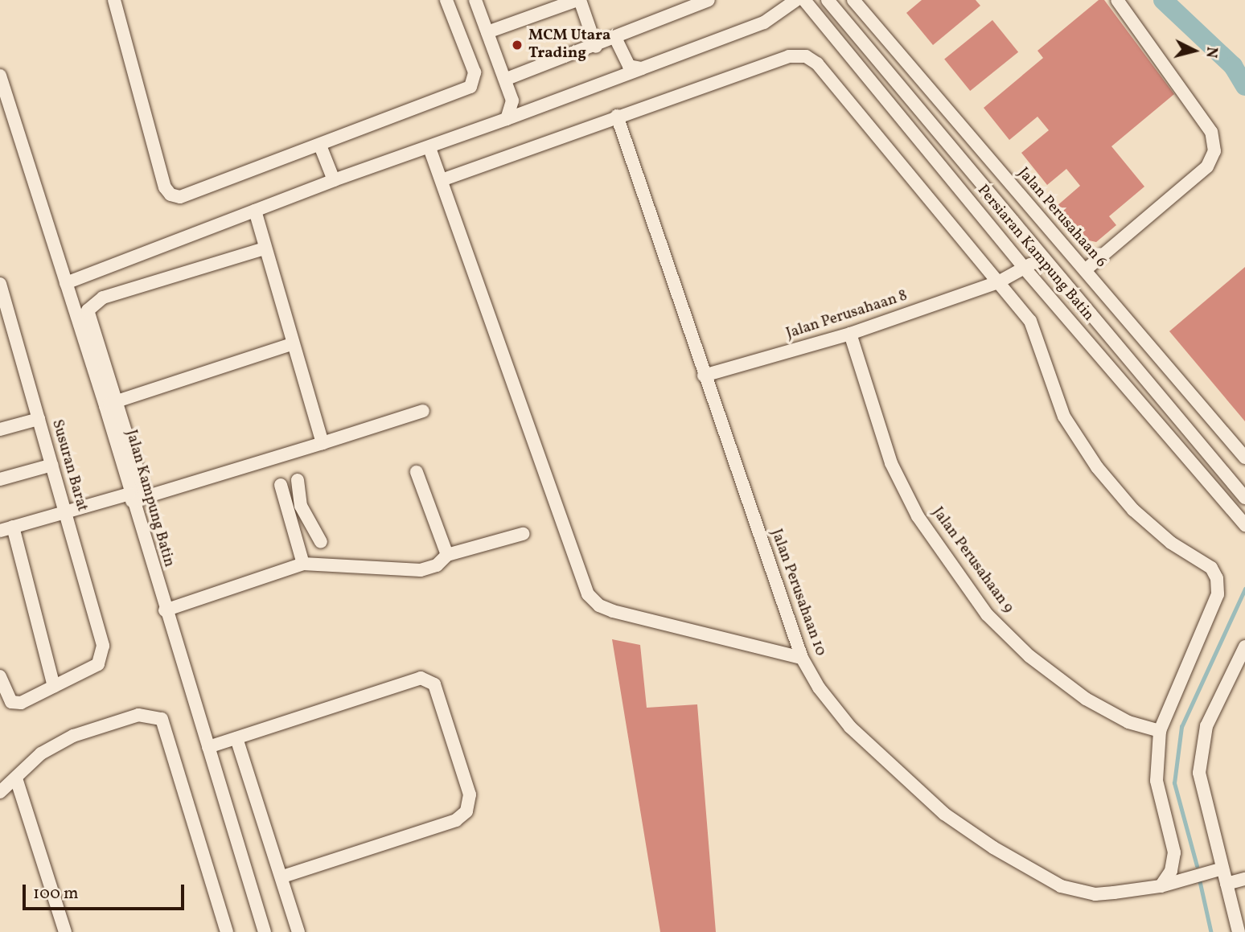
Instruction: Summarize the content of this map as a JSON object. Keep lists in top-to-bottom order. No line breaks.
{"streets":{"street":["Jalan Perusahaan 6","Persiaran Kampung Batin","Jalan Perusahaan 8","Susuran Barat","Jalan Kampung Batin","Jalan Perusahaan 9","Jalan Perusahaan 10"]},"crossings":[["Persiaran Kampung Batin","Jalan Perusahaan 8"],["Jalan Perusahaan 8","Jalan Perusahaan 9"],["Jalan Perusahaan 8","Jalan Perusahaan 10"]],"places":["MCM Utara Trading"],"scale_bar":"100 m","north":"right"}
